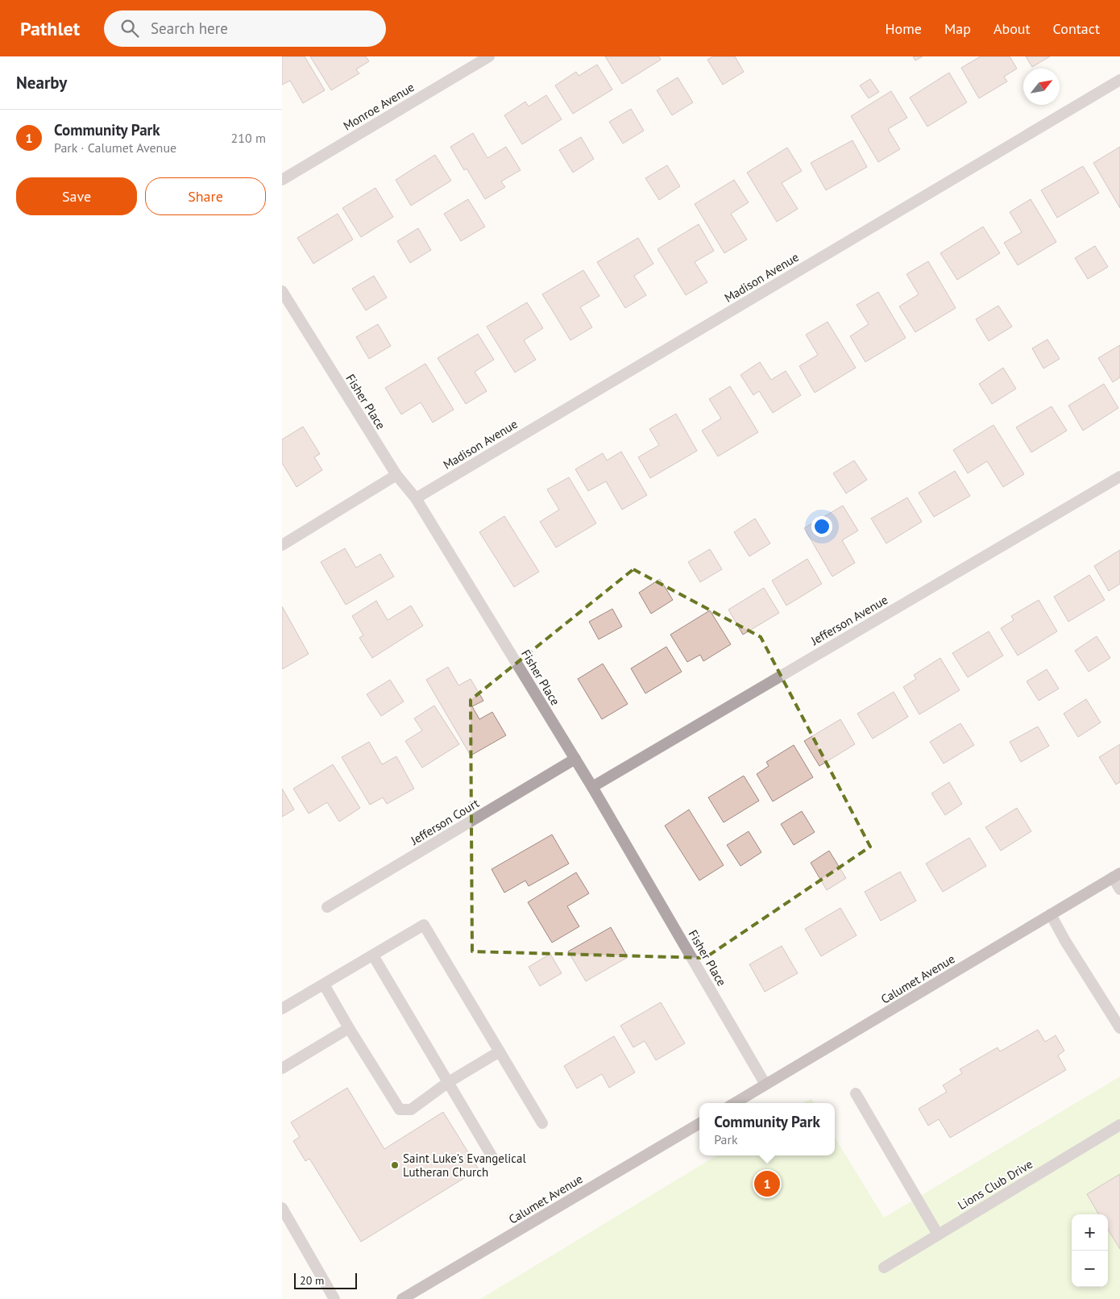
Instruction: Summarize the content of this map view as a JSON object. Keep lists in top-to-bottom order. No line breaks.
{"streets":{"main road":["Calumet Avenue"],"street":["Monroe Avenue","Madison Avenue","Fisher Place","Jefferson Avenue","Jefferson Court","Lions Club Drive"]},"crossings":[["Madison Avenue","Fisher Place"],["Fisher Place","Jefferson Avenue"],["Fisher Place","Jefferson Court"],["Fisher Place","Calumet Avenue"]],"places":["Saint Luke's Evangelical Lutheran Church"],"scale_bar":"20 m","north":"top right","page":{"header":"Pathlet","search":"Search here","nav":["Home","Map","About","Contact"],"heading":"Nearby","list":[{"mark":"1","name":"Community Park","note":"Park · Calumet Avenue","value":"210 m"}],"buttons":["Save","Share"],"popup":["Community Park","Park"],"pins":"1","map_buttons":["+","−"],"scale":"20 m"}}
